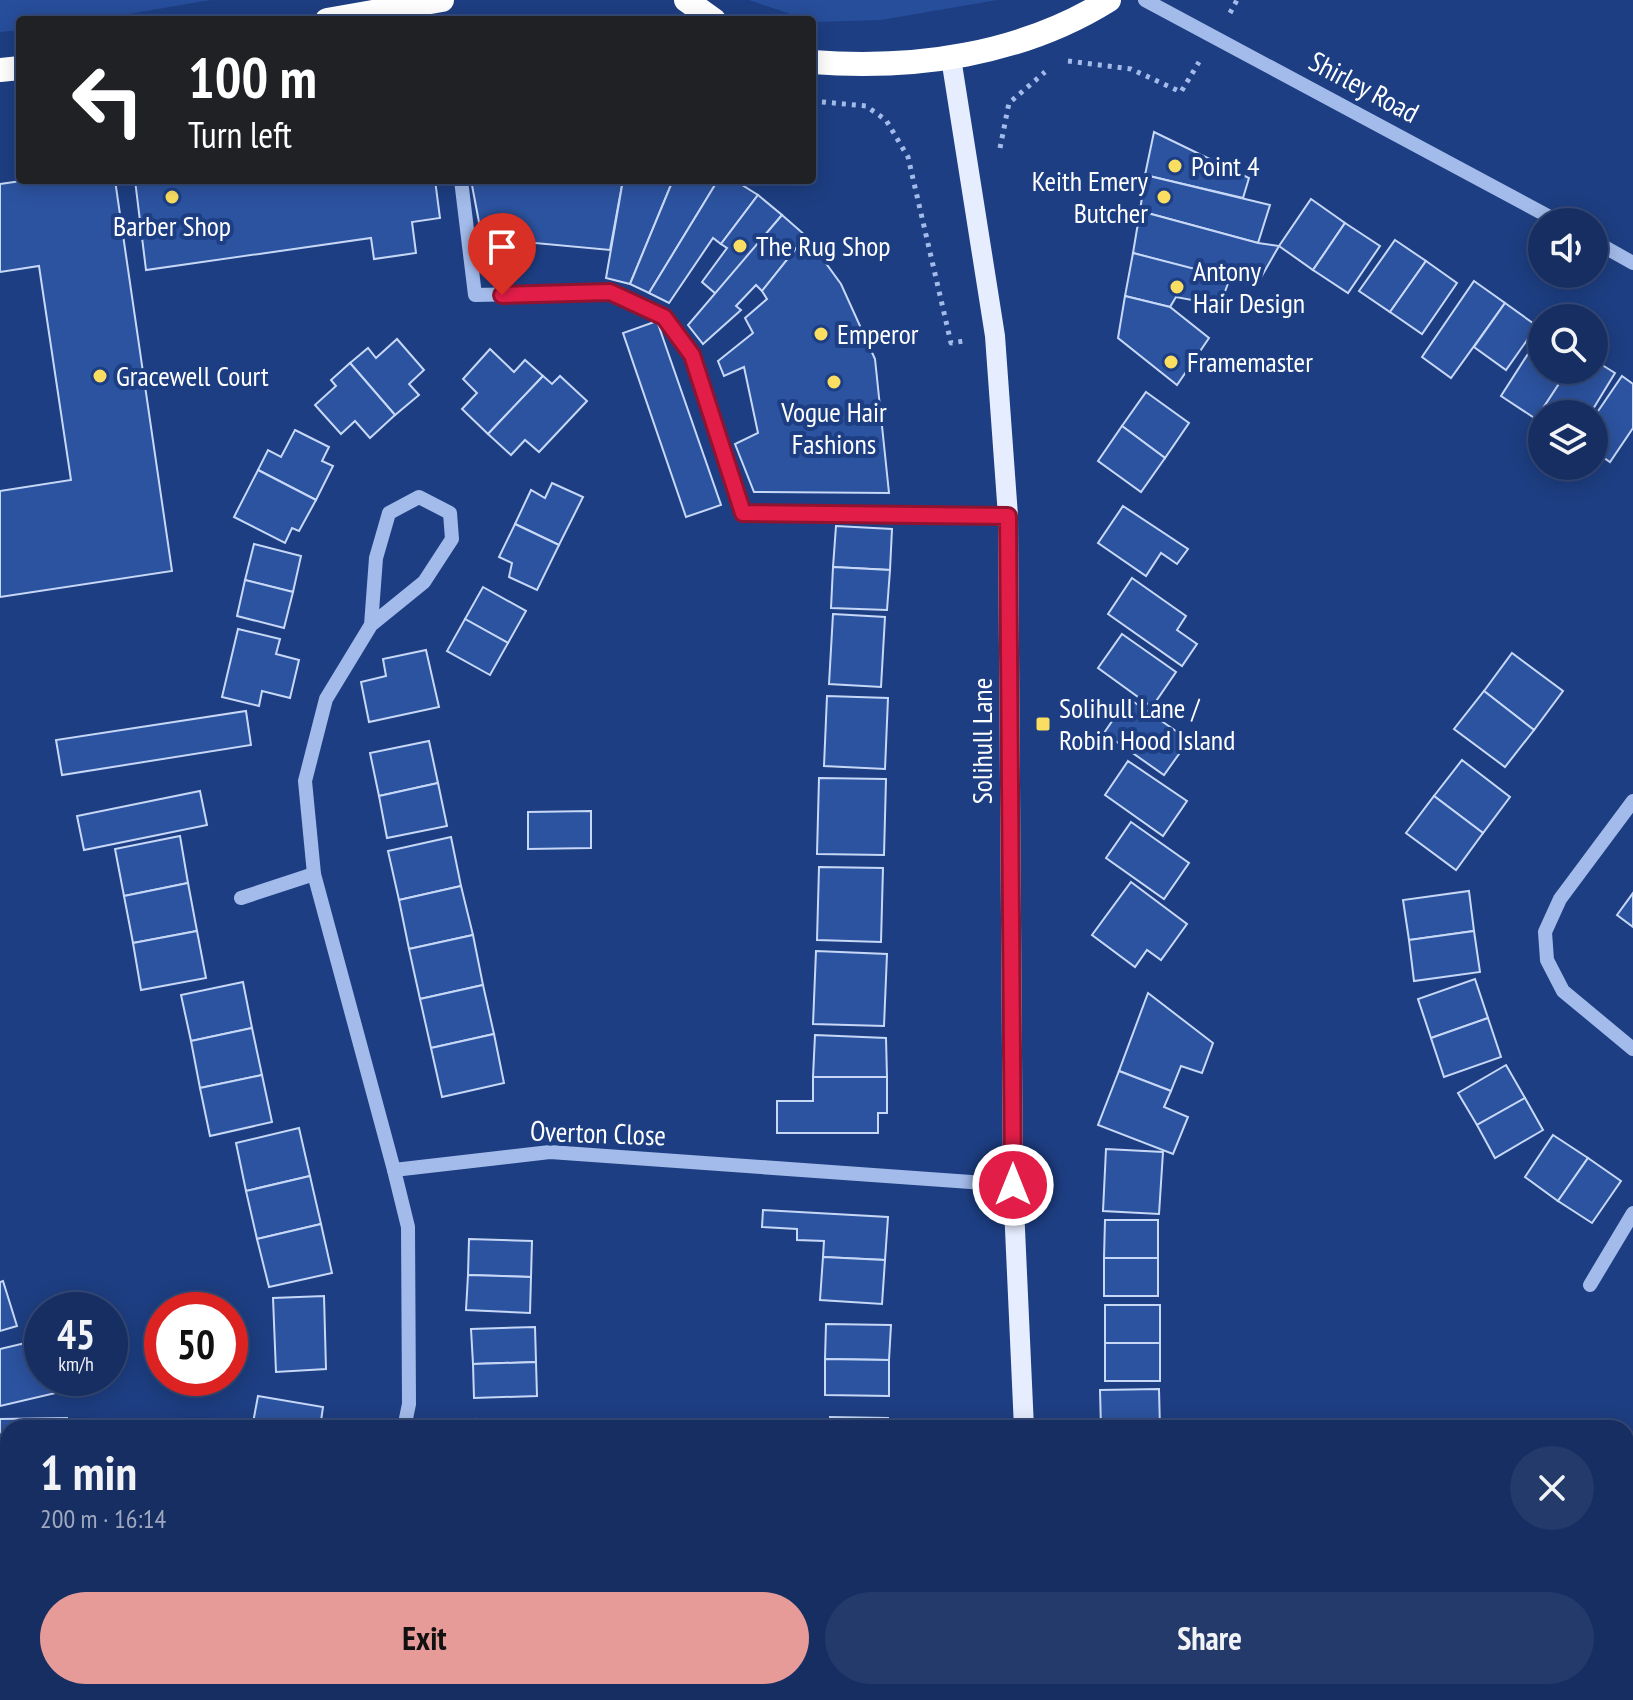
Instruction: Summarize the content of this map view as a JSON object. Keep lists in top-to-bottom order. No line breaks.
{"streets":{"main road":["Solihull Lane"],"street":["Shirley Road","Overton Close"]},"crossings":[["Solihull Lane","Overton Close"]],"places":{"other":["Point 4","Barber Shop","Keith Emery Butcher","The Rug Shop","Antony Hair Design","Emperor","Framemaster","Gracewell Court","Vogue Hair Fashions"],"transit":["Solihull Lane / Robin Hood Island"]},"page":{"turn":["100 m","Turn left"],"speed":"45 km/h","limit":"50","heading":["1 min","200 m · 16:14"],"buttons":["Exit","Share"]}}
